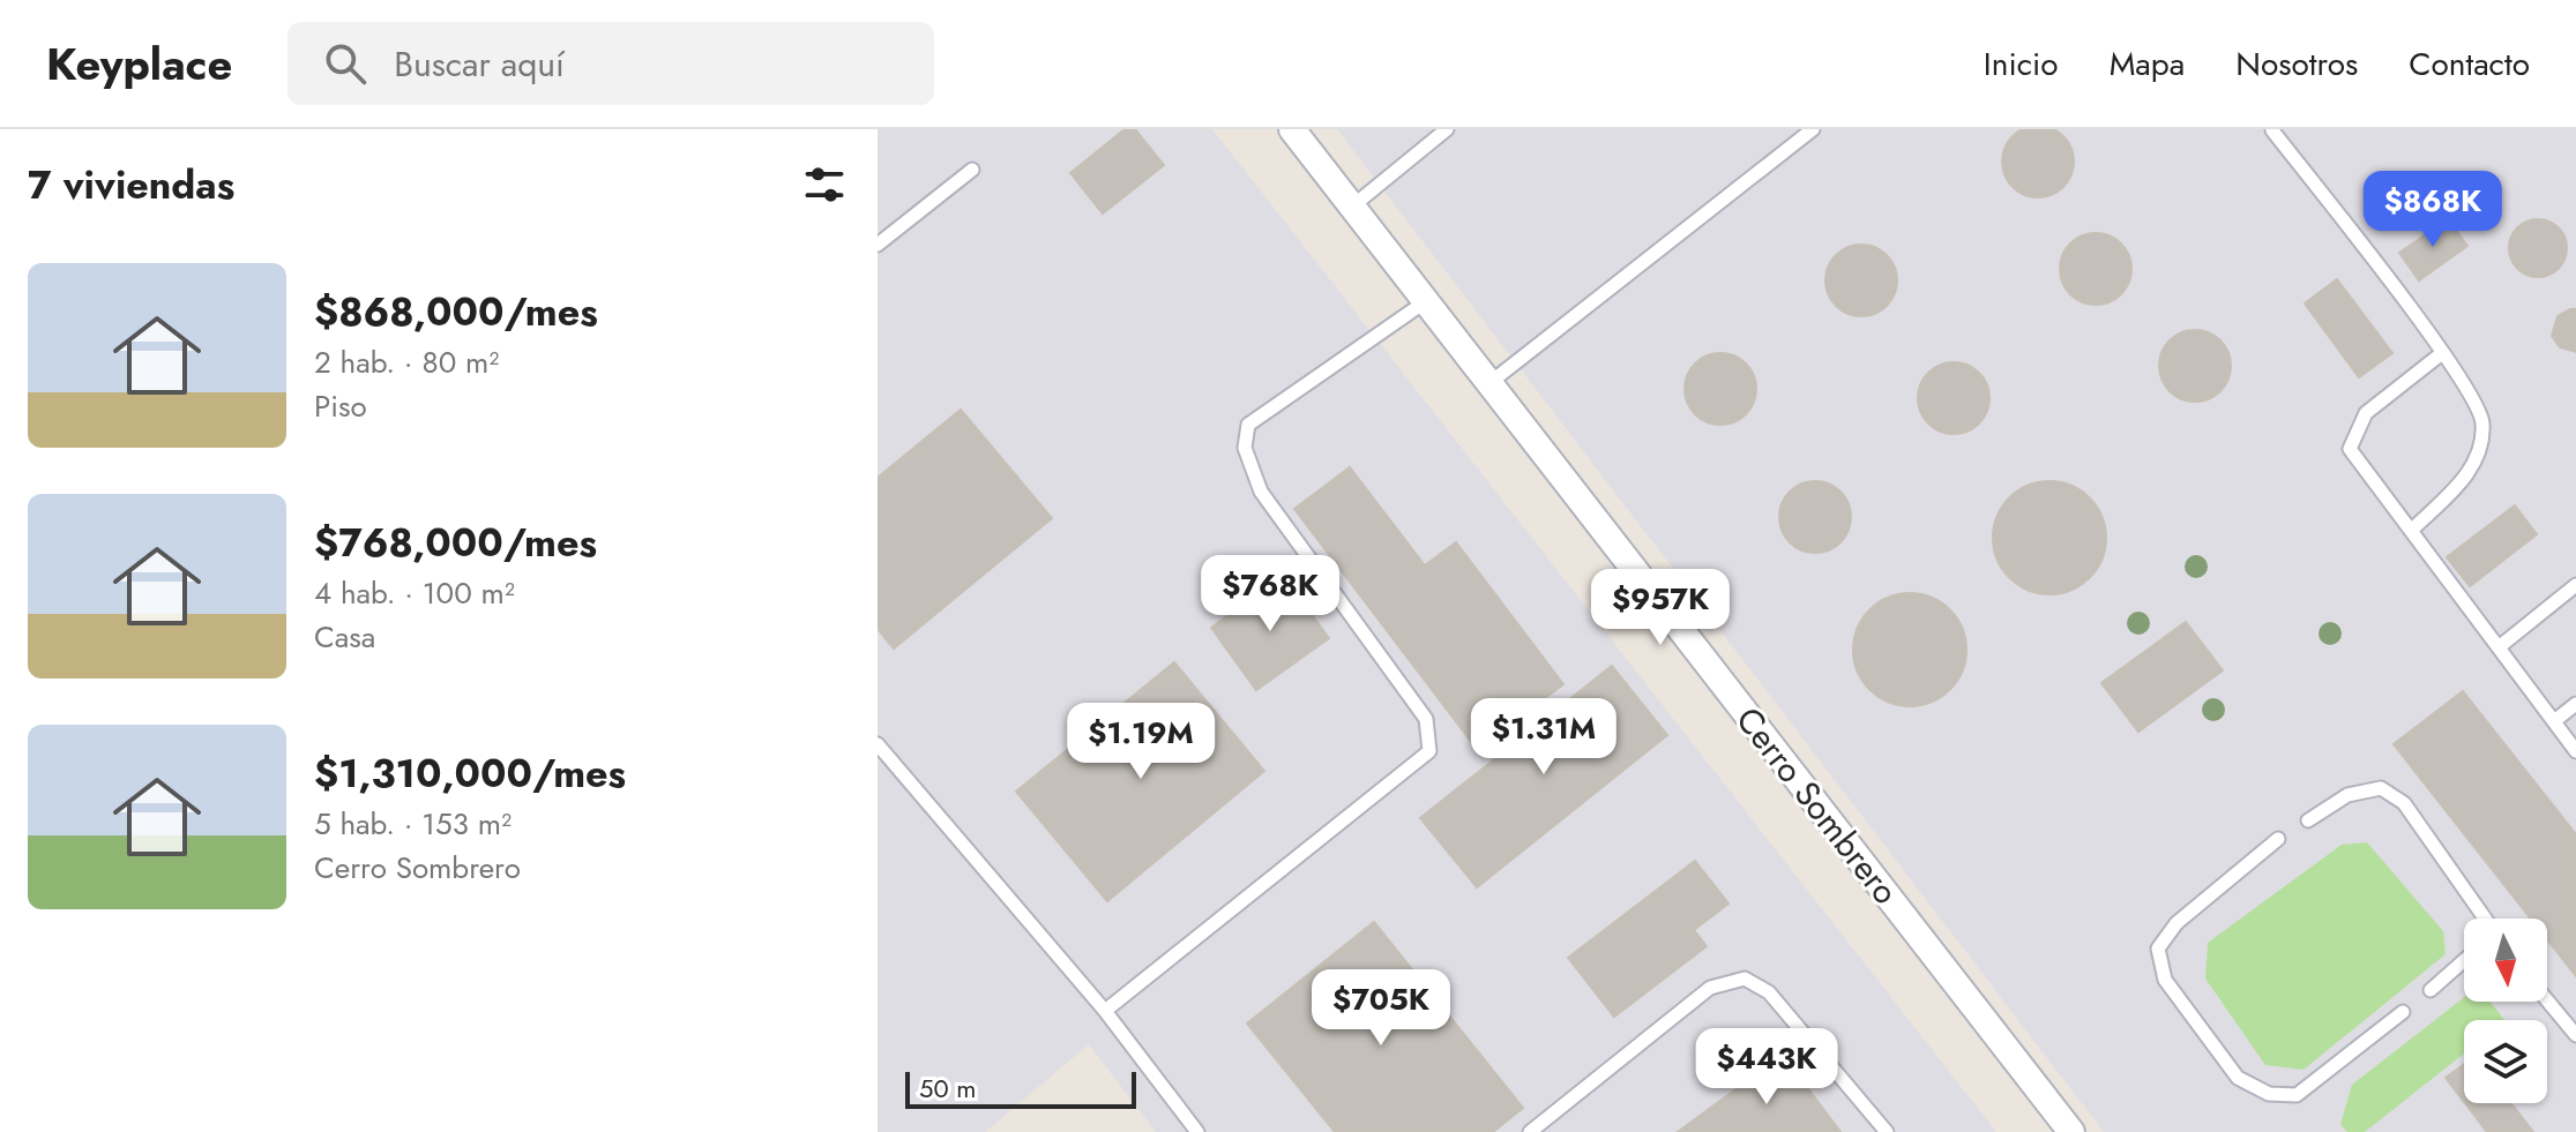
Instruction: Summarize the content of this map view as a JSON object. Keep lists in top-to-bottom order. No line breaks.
{"streets":{"street":["Cerro Sombrero"]},"scale_bar":"50 m","north":"bottom","page":{"header":"Keyplace","search":"Buscar aquí","nav":["Inicio","Mapa","Nosotros","Contacto"],"heading":"7 viviendas","price":["$868K","$768K","$957K","$1.31M","$1.19M","$705K","$443K"],"list":[{"name":"$868,000/mes","note":"2 hab. · 80 m² · Piso"},{"name":"$768,000/mes","note":"4 hab. · 100 m² · Casa"},{"name":"$1,310,000/mes","note":"5 hab. · 153 m² · Cerro Sombrero"}],"scale":"50 m"}}
